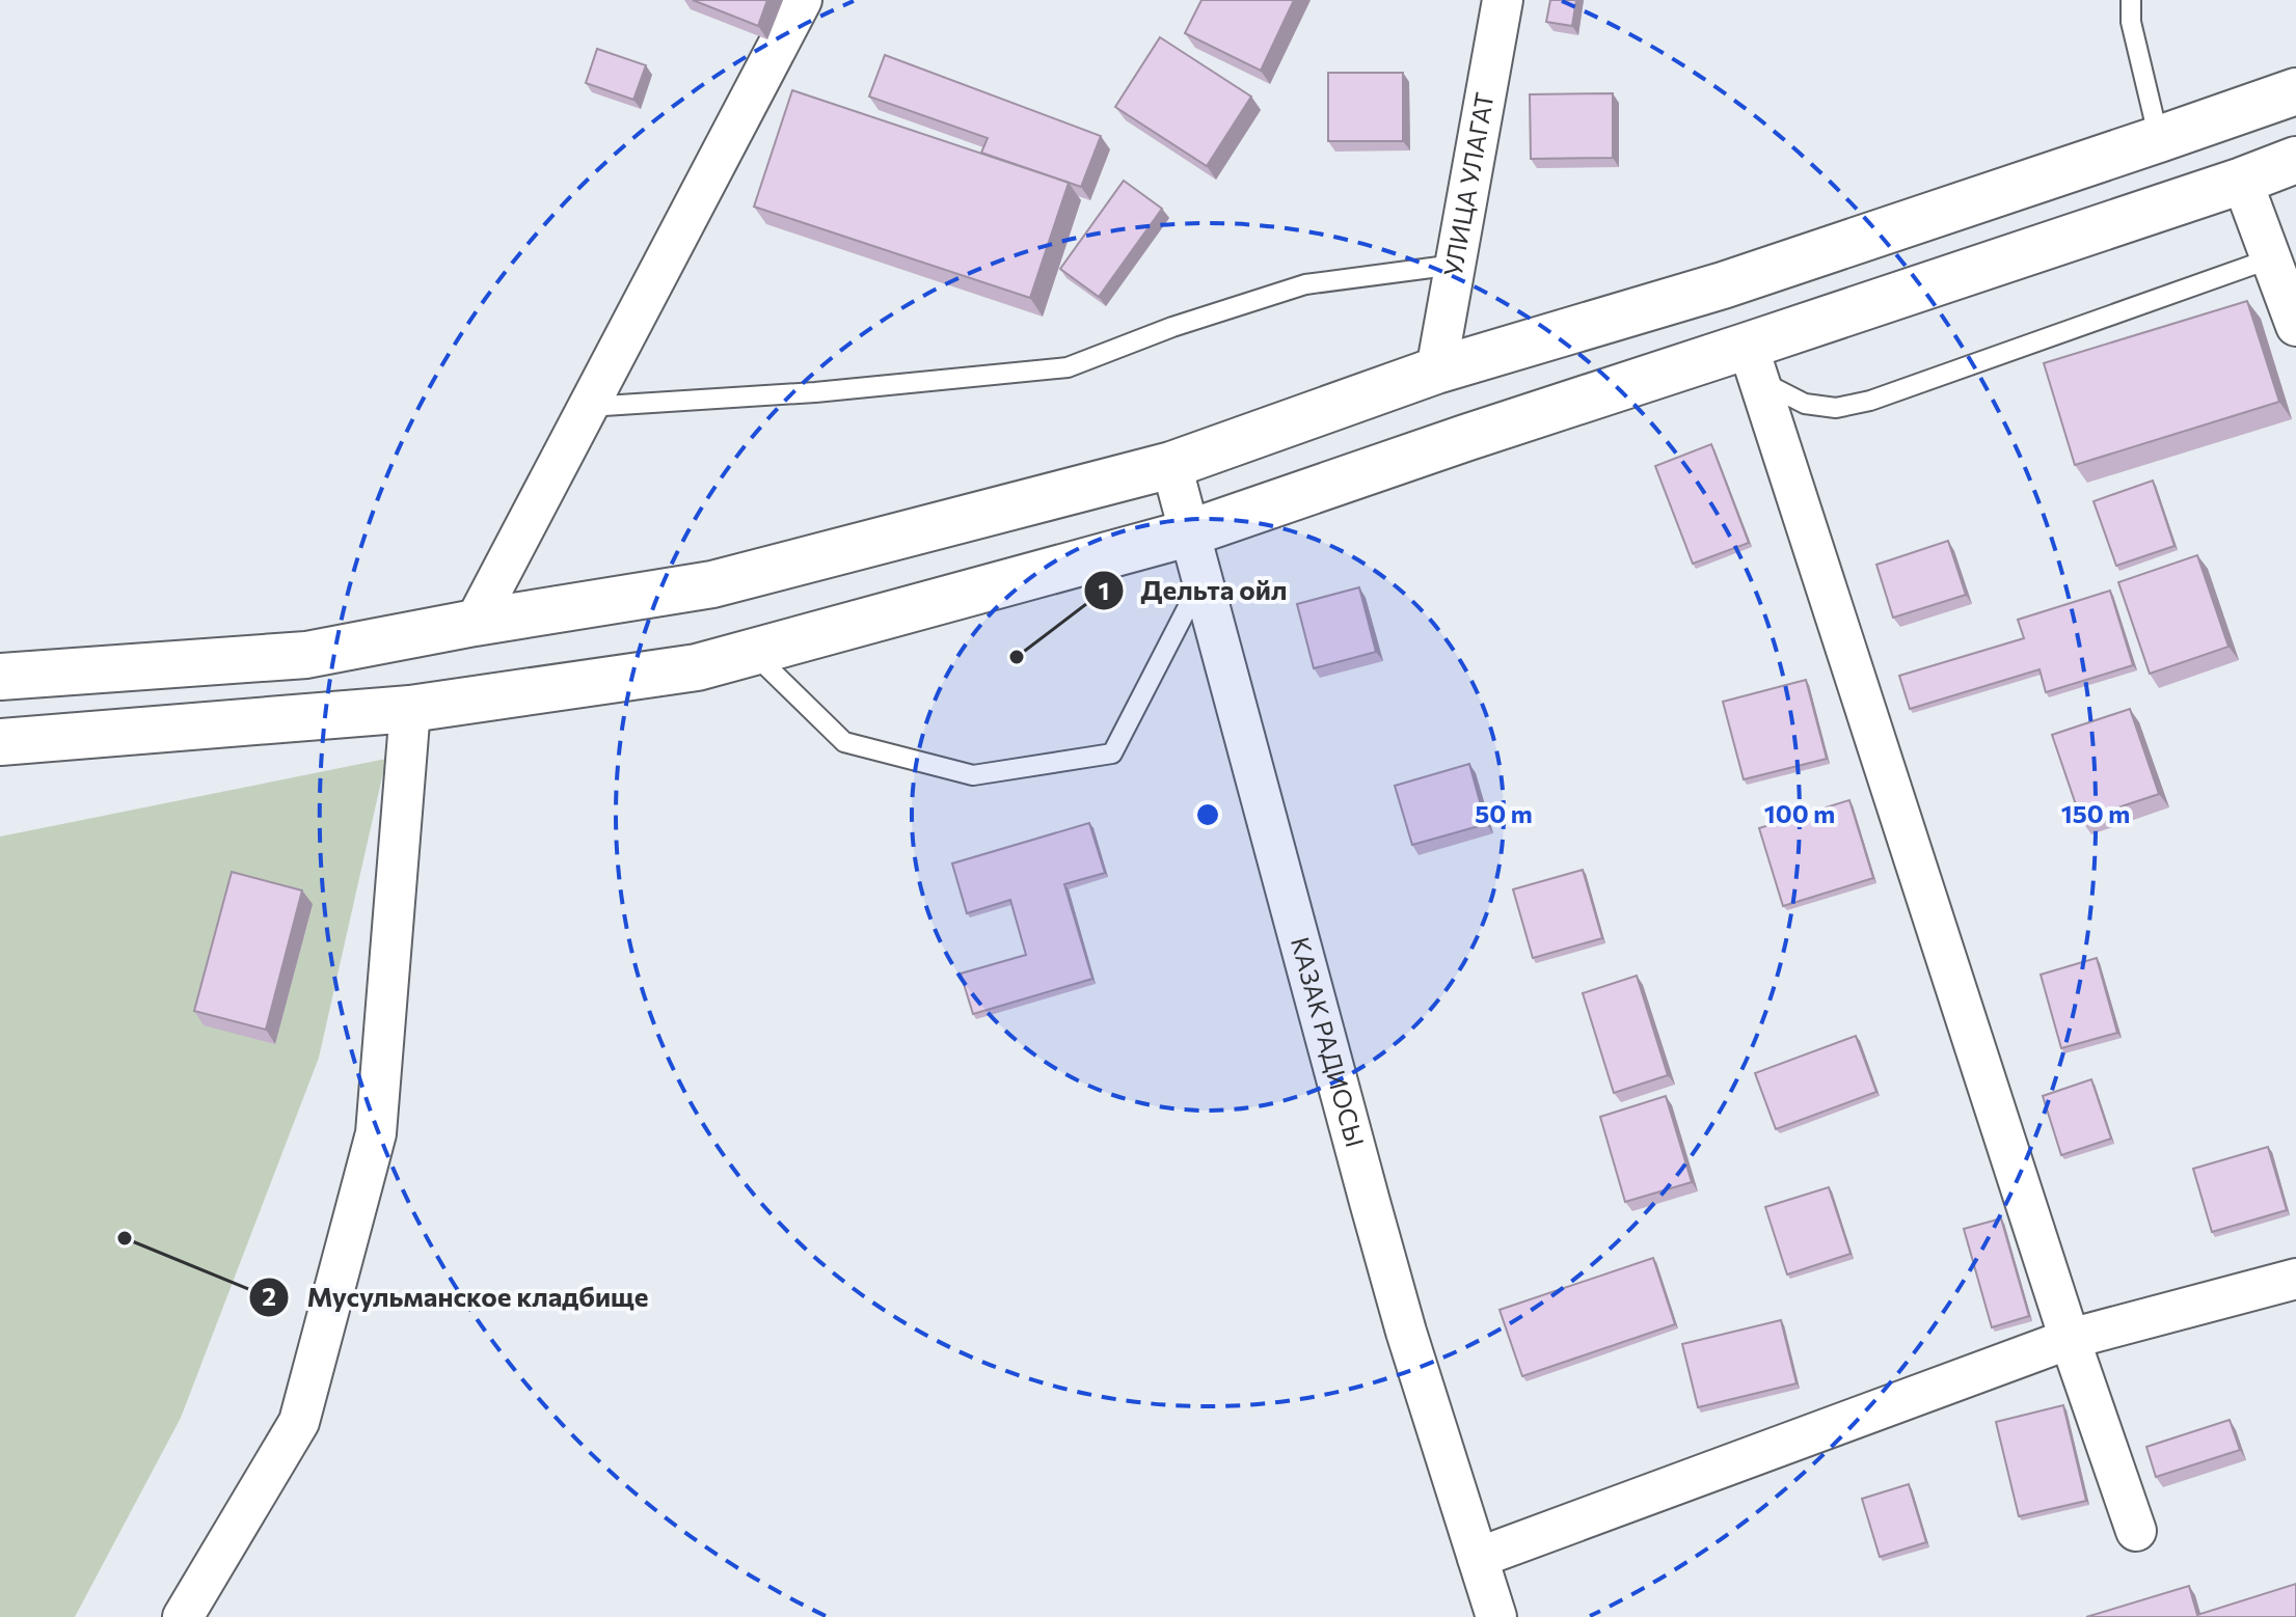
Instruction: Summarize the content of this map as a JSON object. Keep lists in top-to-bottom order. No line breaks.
{"streets":{"street":["УЛИЦА УЛАГАТ","КАЗАК РАДИОСЫ"]},"places":["Дельта ойл","Мусульманское кладбище"],"rings":["50 m","100 m","150 m"]}
